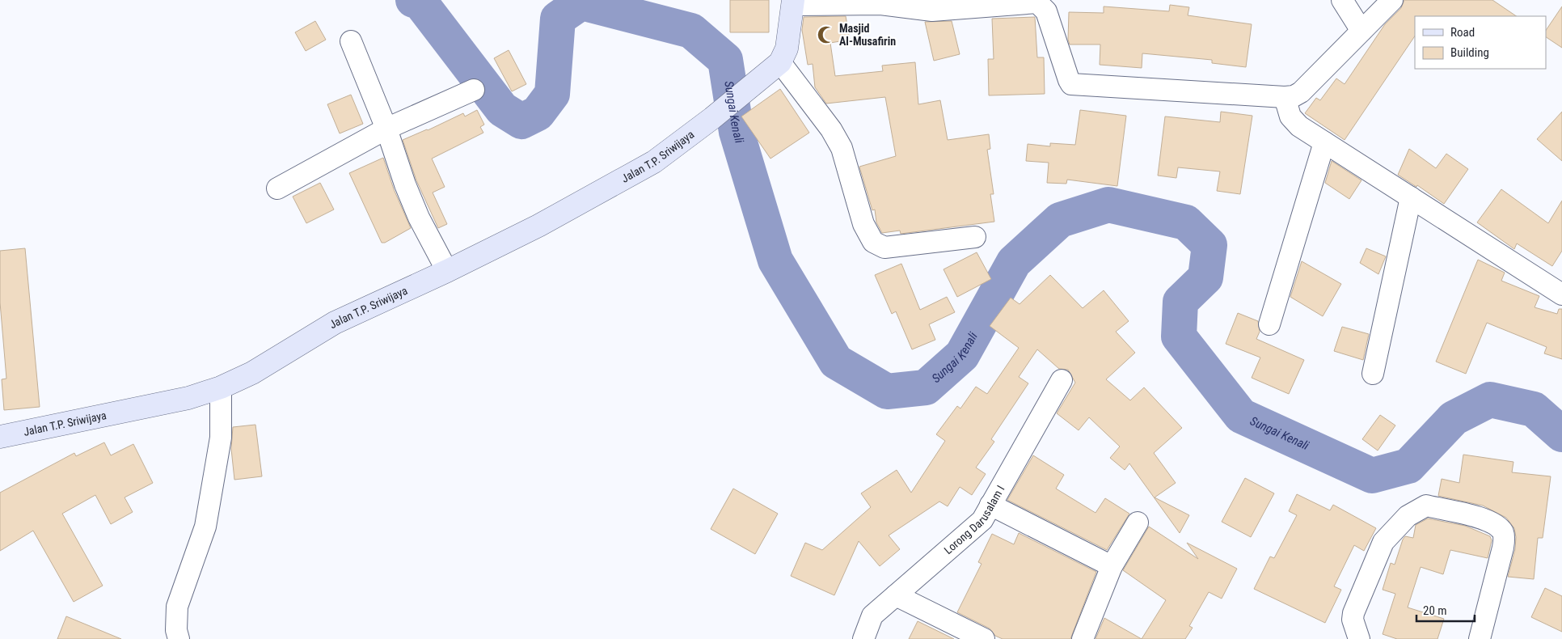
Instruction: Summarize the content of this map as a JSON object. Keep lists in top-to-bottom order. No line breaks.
{"streets":{"main road":["Jalan T.P. Sriwijaya"],"street":["Lorong Darusalam I"]},"water":["Sungai Kenali"],"places":{"mosque":["Masjid Al-Musafirin"]},"legend":["Road","Building"],"scale_bar":"20 m"}
